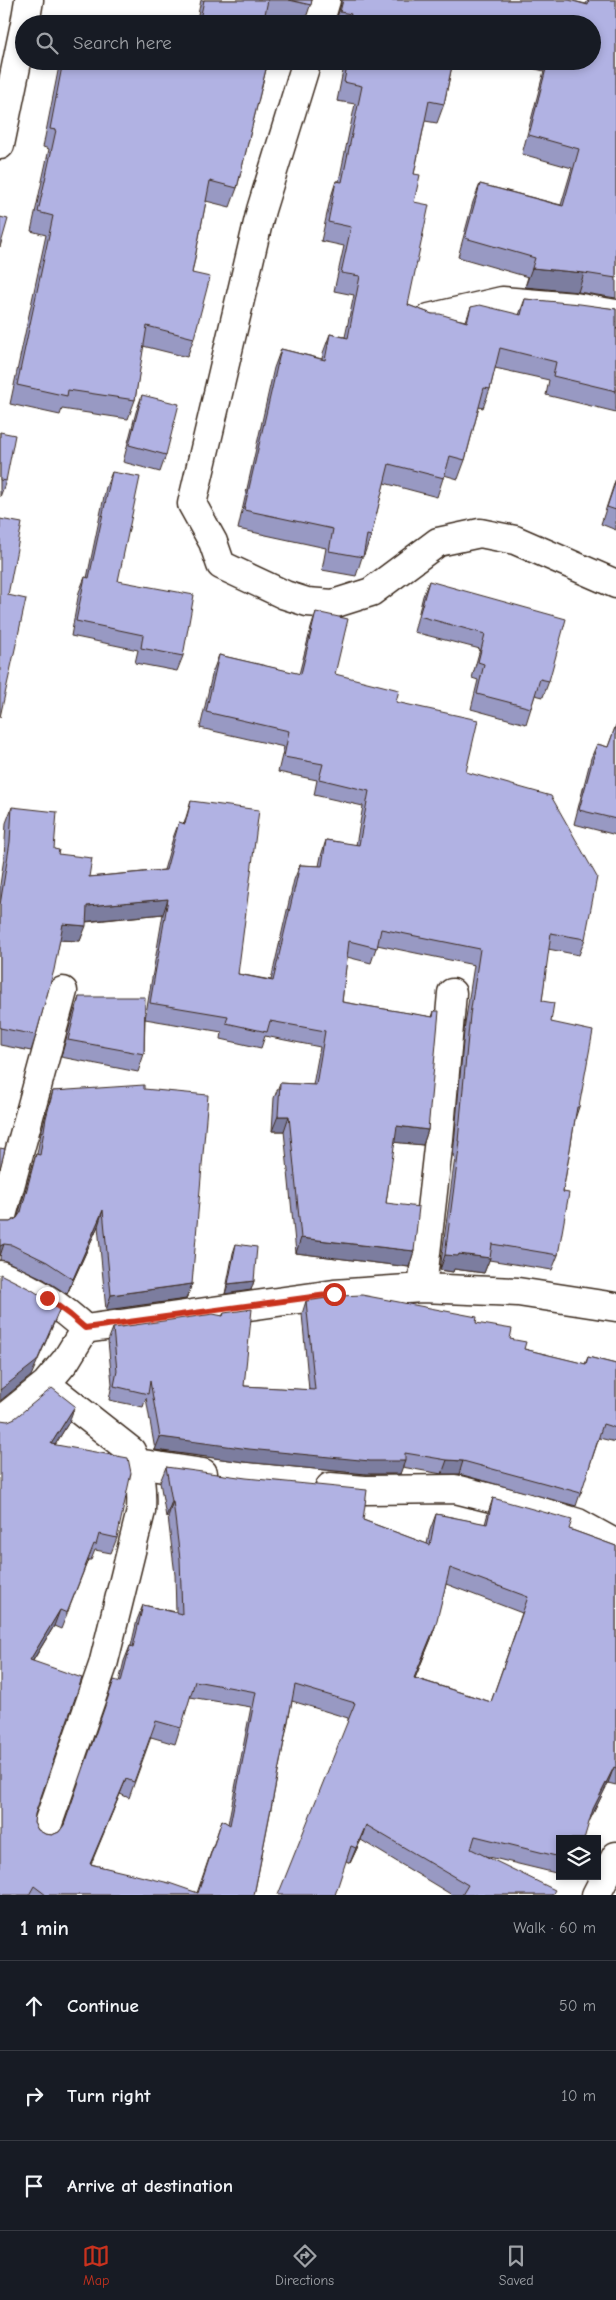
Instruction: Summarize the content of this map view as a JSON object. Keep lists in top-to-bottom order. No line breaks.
{"page":{"search":"Search here","heading":["1 min","Walk · 60 m"],"list":[["Continue","50 m"],["Turn right","10 m"],"Arrive at destination"],"nav":["Map","Directions","Saved"]}}
